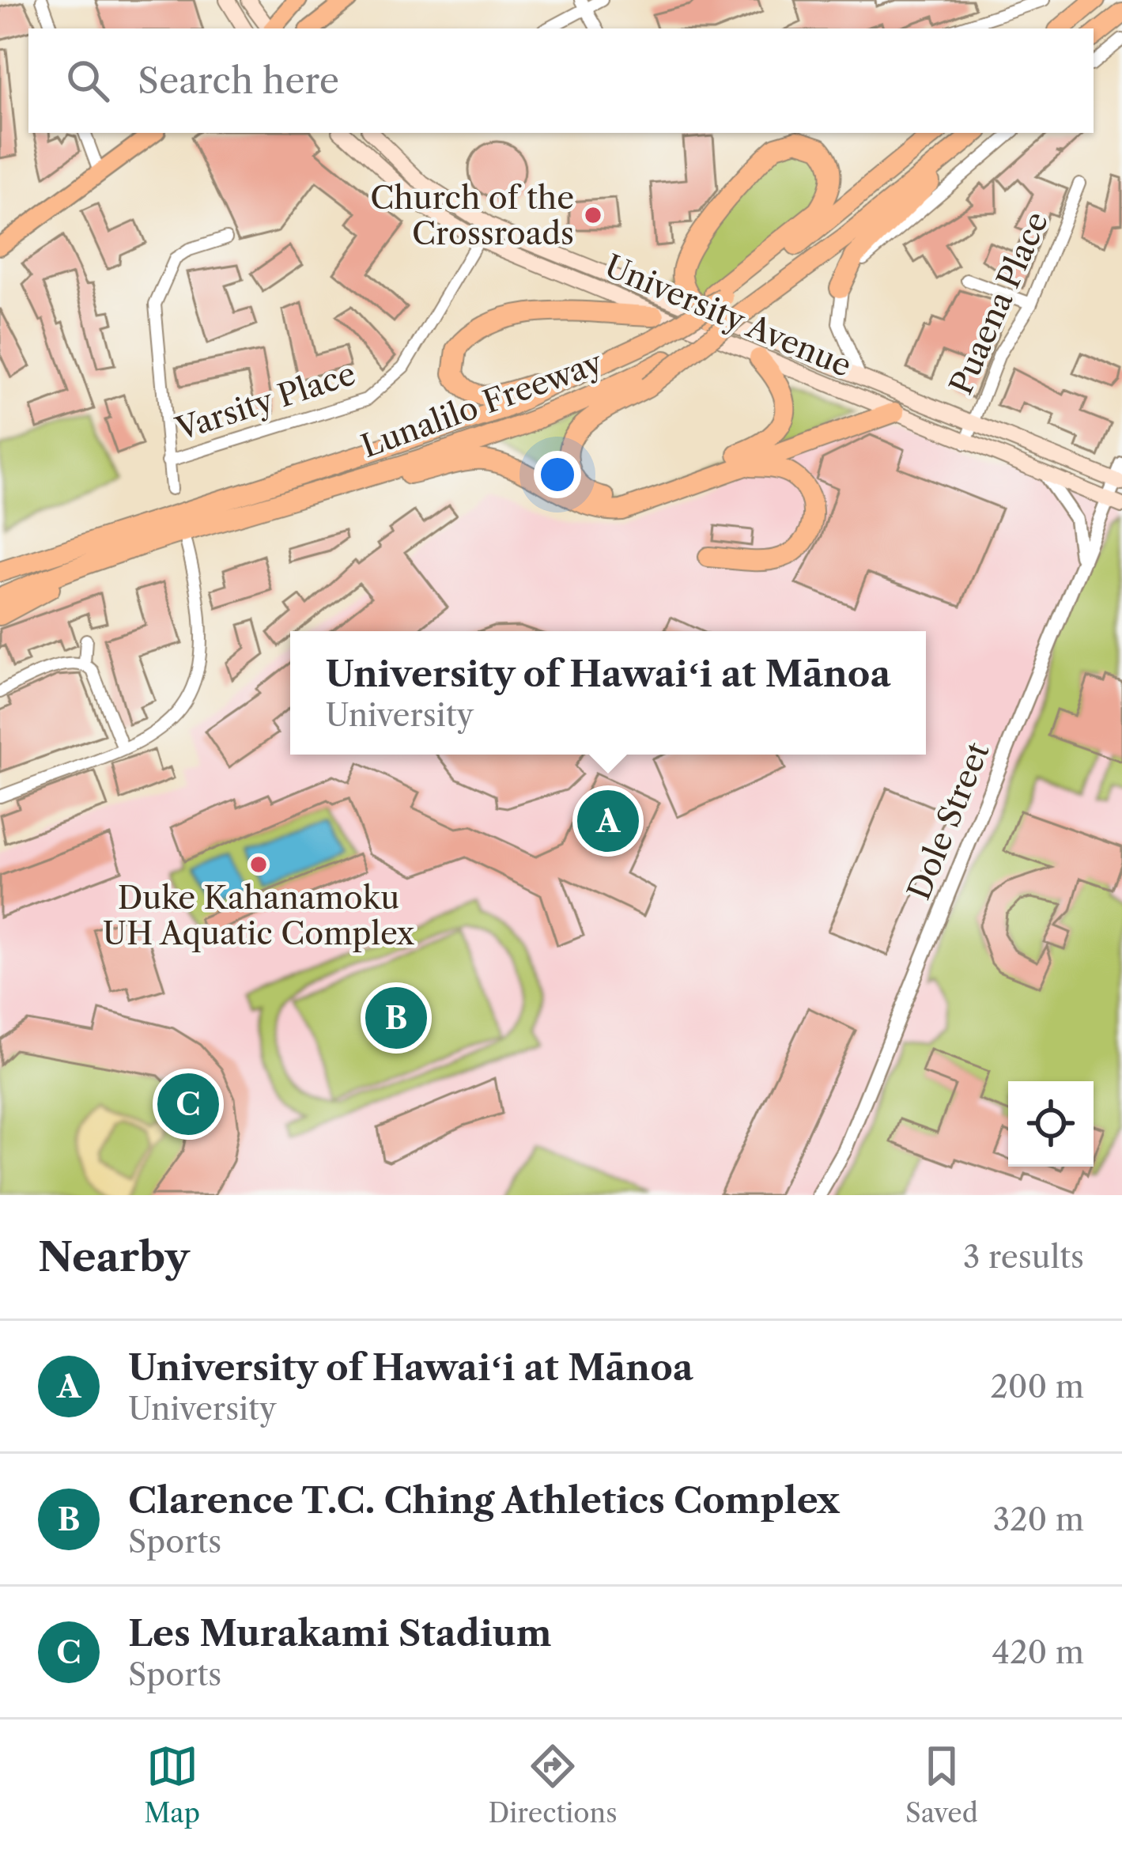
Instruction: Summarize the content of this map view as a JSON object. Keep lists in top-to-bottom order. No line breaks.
{"streets":{"highway":["Lunalilo Freeway"],"main road":["University Avenue"],"street":["Puaena Place","Varsity Place","Dole Street"]},"crossings":[["Puaena Place","University Avenue"],["University Avenue","Varsity Place"],["University Avenue","Lunalilo Freeway"],["University Avenue","Dole Street"]],"places":["Church of the Crossroads","Duke Kahanamoku UH Aquatic Complex"],"page":{"search":"Search here","popup":["University of Hawaiʻi at Mānoa","University"],"pins":["A","B","C"],"heading":["Nearby","3 results"],"list":[{"mark":"A","name":"University of Hawaiʻi at Mānoa","note":"University","value":"200 m"},{"mark":"B","name":"Clarence T.C. Ching Athletics Complex","note":"Sports","value":"320 m"},{"mark":"C","name":"Les Murakami Stadium","note":"Sports","value":"420 m"}],"nav":["Map","Directions","Saved"]}}
